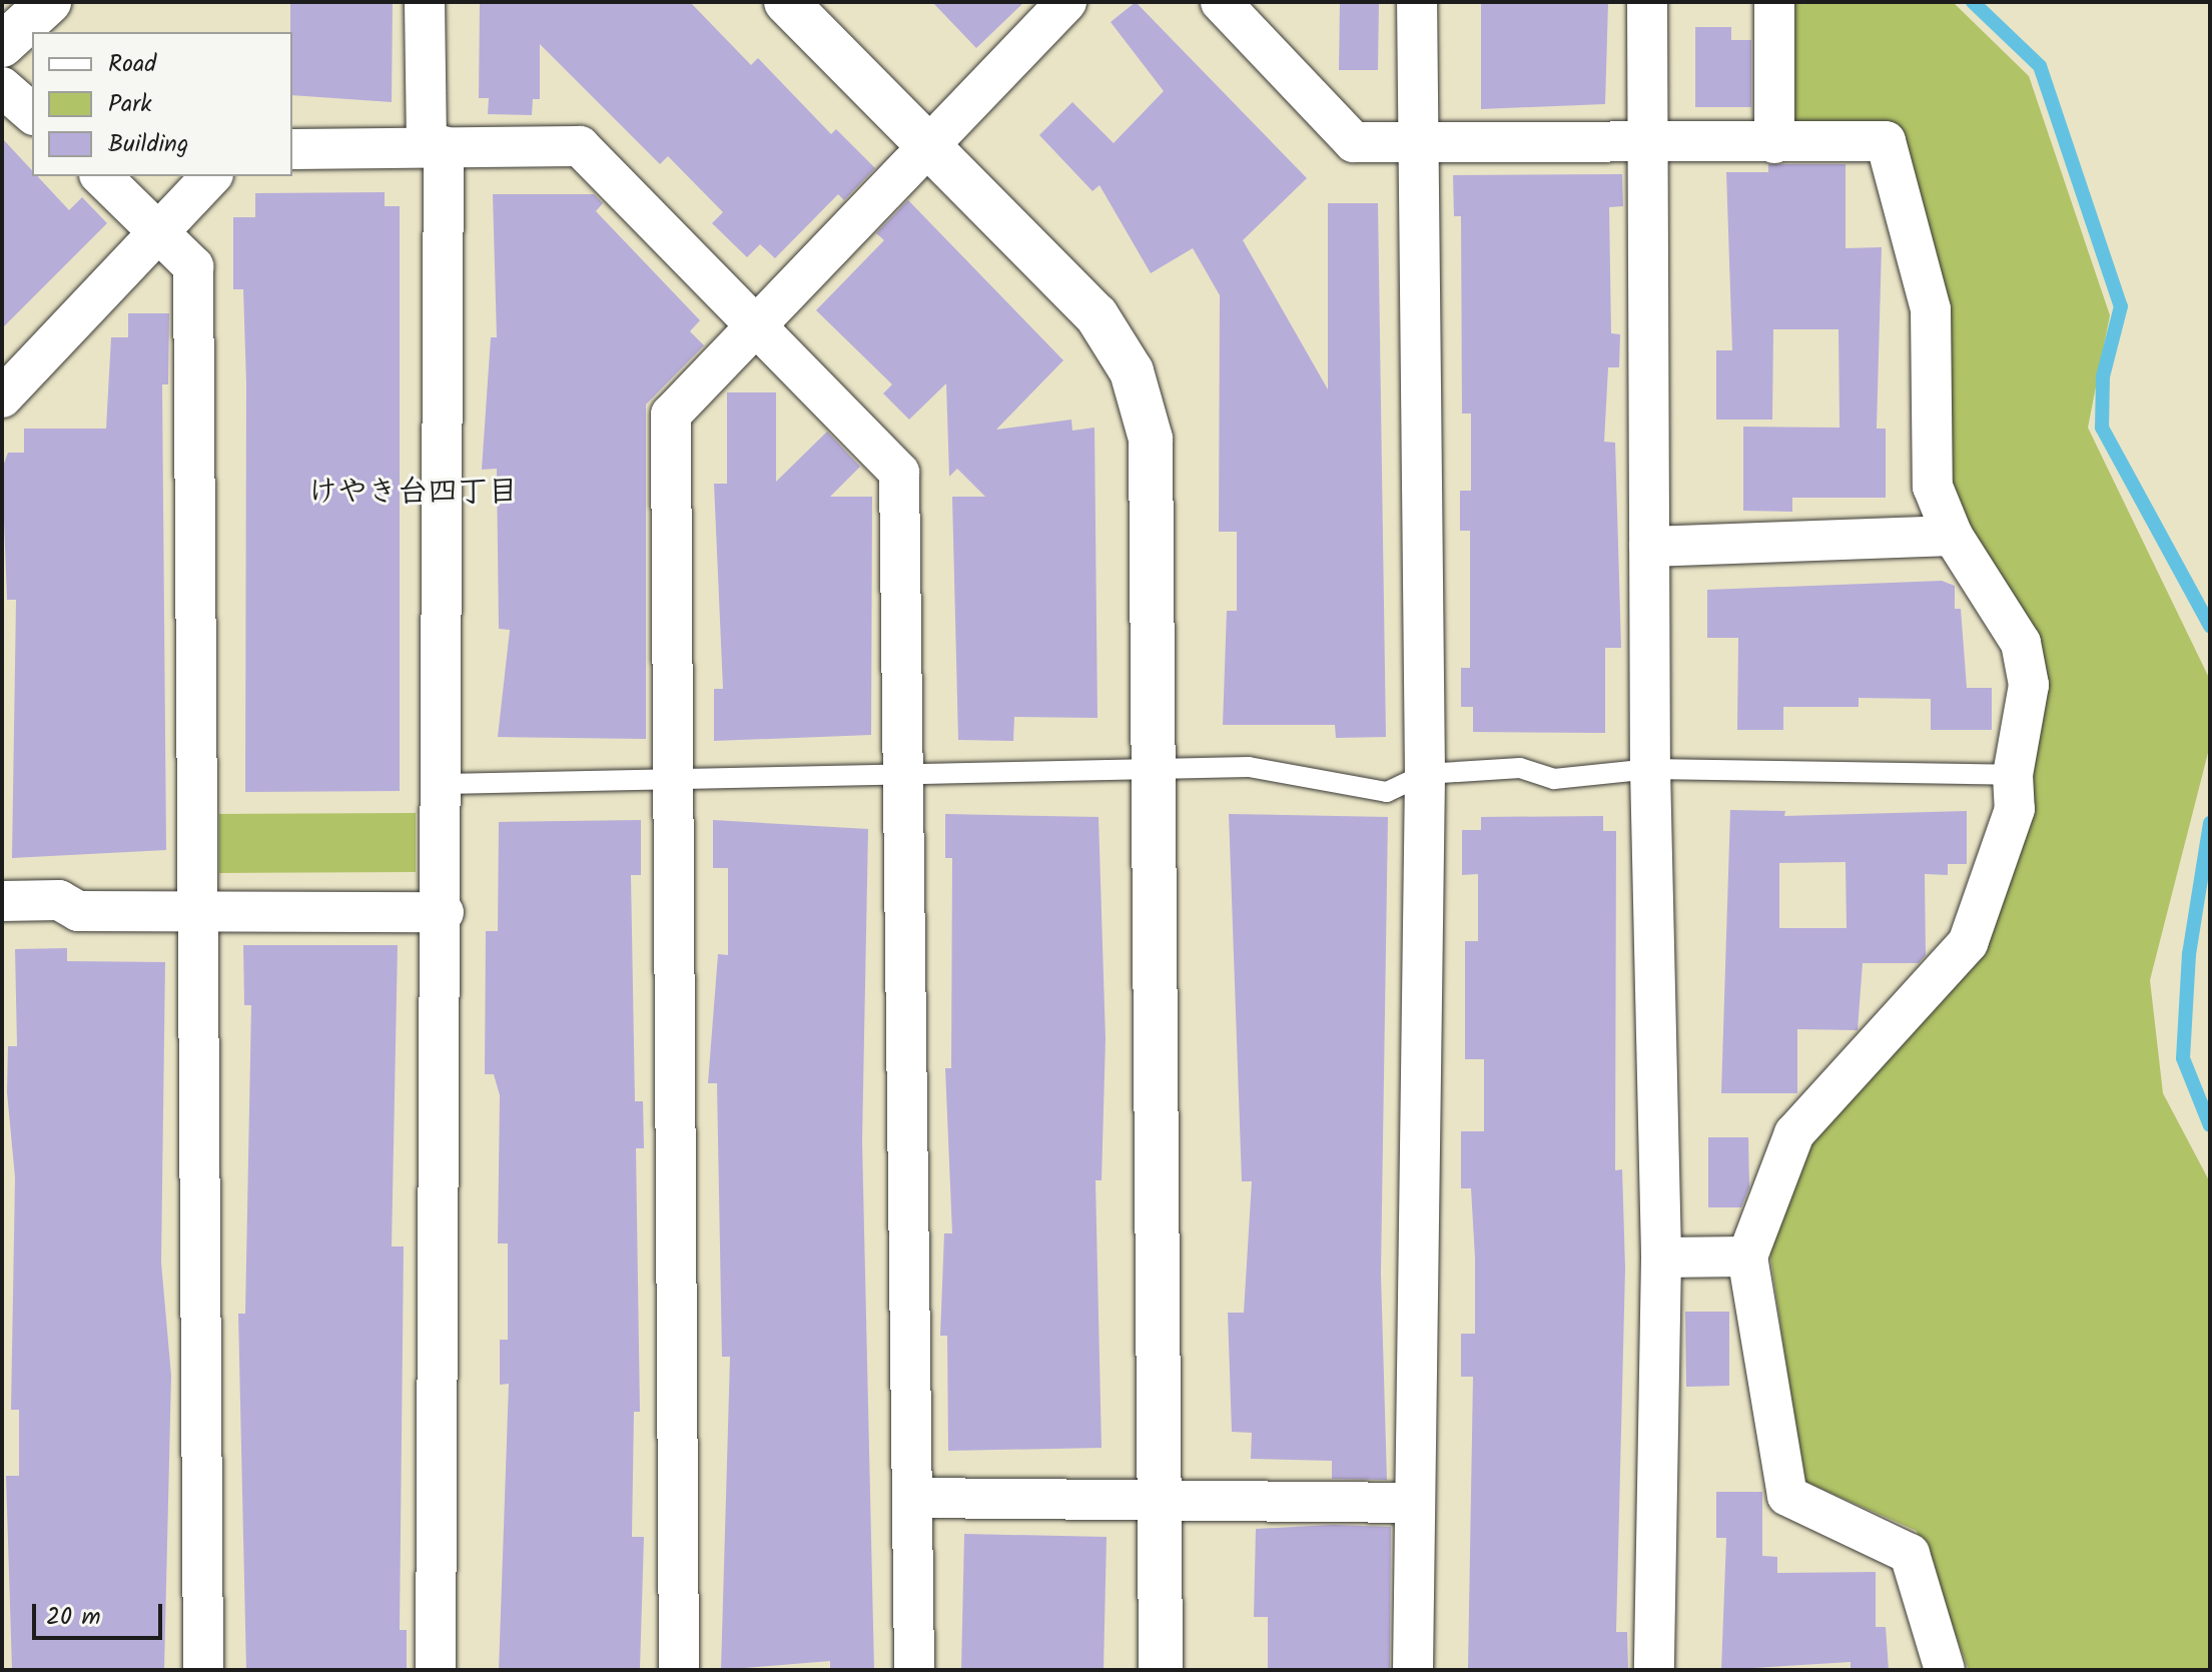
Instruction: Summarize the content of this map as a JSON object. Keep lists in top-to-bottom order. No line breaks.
{"districts":["けやき台四丁目"],"legend":["Road","Park","Building"],"scale_bar":"20 m"}
